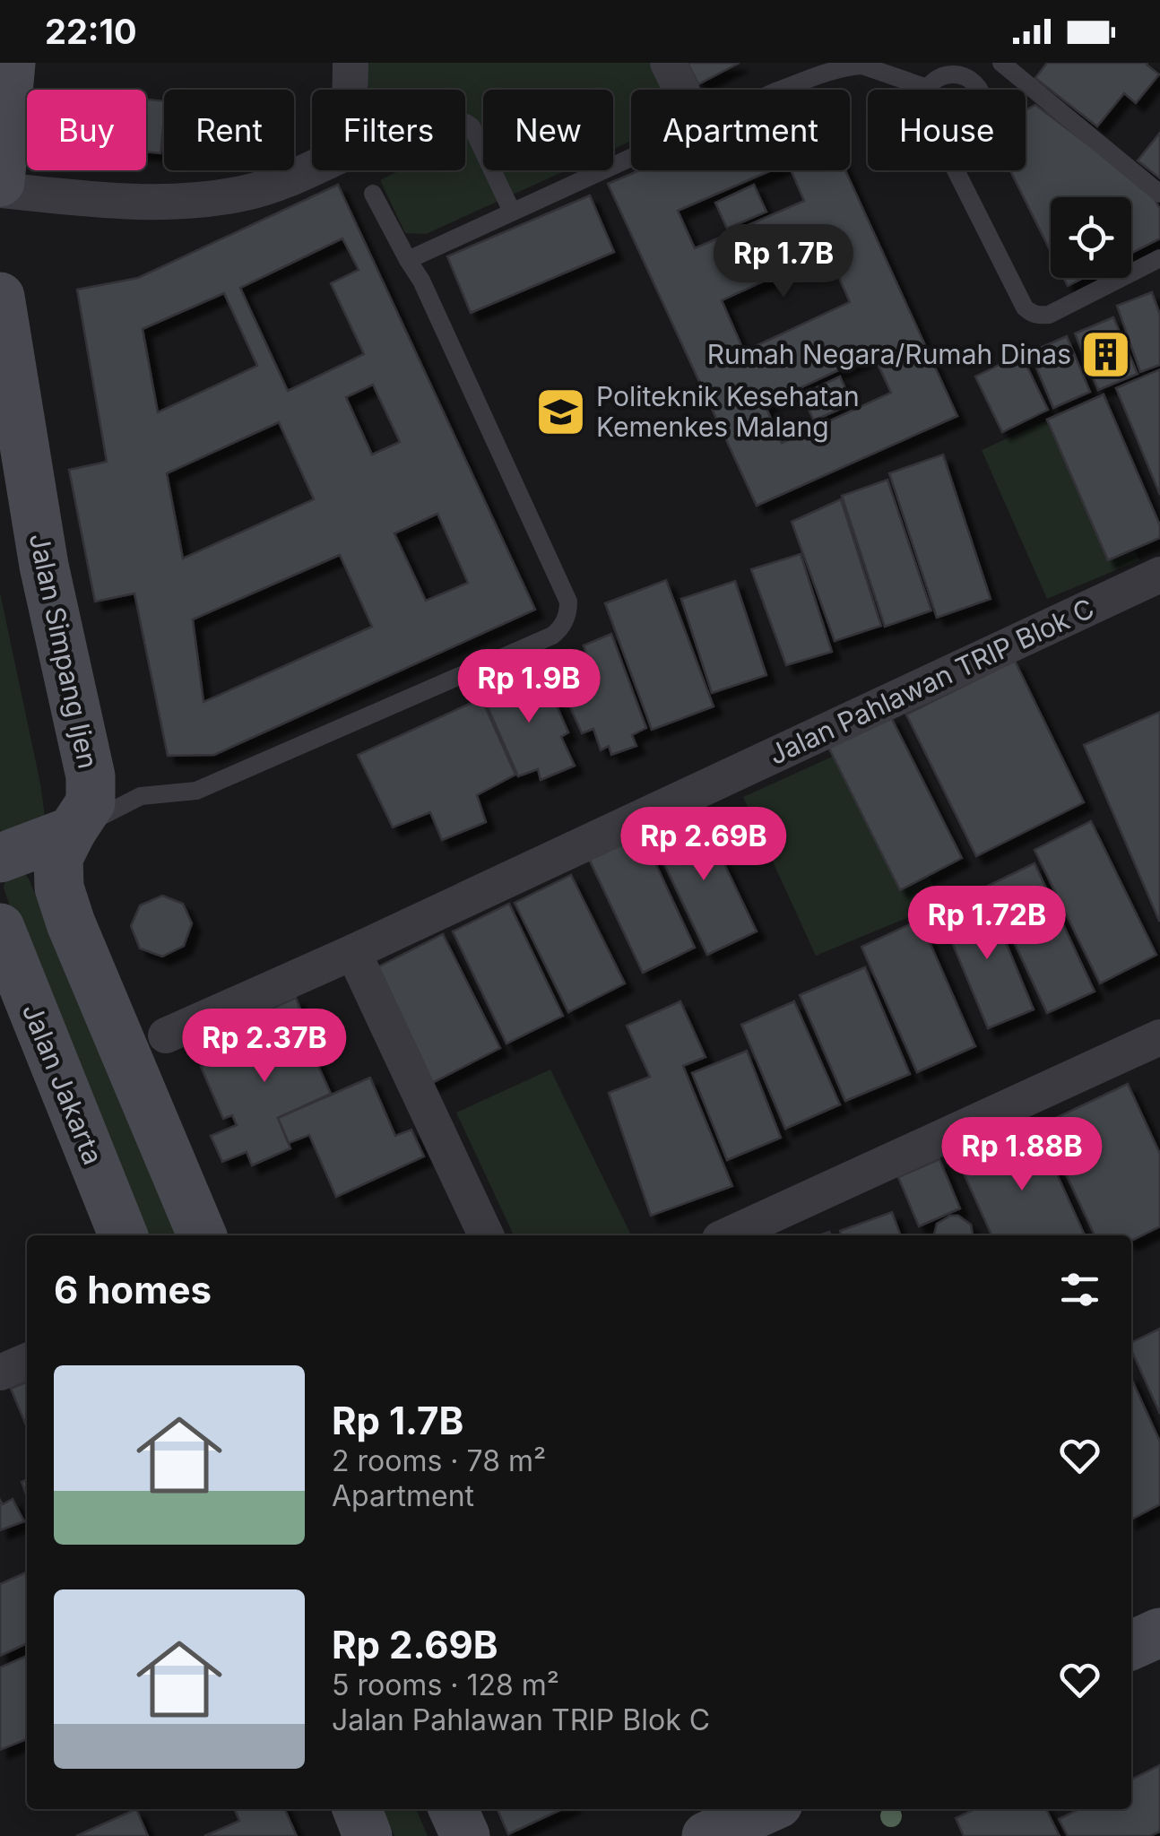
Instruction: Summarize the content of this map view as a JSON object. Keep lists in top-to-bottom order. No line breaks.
{"streets":{"main road":["Jalan Simpang Ijen","Jalan Jakarta"],"street":["Jalan Pahlawan TRIP Blok C"]},"places":{"building":["Rumah Negara/Rumah Dinas"],"school or university":["Politeknik Kesehatan Kemenkes Malang"]},"page":{"status":"22:10","chip":["Buy","Rent","Filters","New","Apartment","House"],"price":["Rp 1.7B","Rp 1.9B","Rp 2.69B","Rp 1.72B","Rp 2.37B","Rp 1.88B"],"heading":"6 homes","list":[{"name":"Rp 1.7B","note":"2 rooms · 78 m² · Apartment"},{"name":"Rp 2.69B","note":"5 rooms · 128 m² · Jalan Pahlawan TRIP Blok C"}]}}
